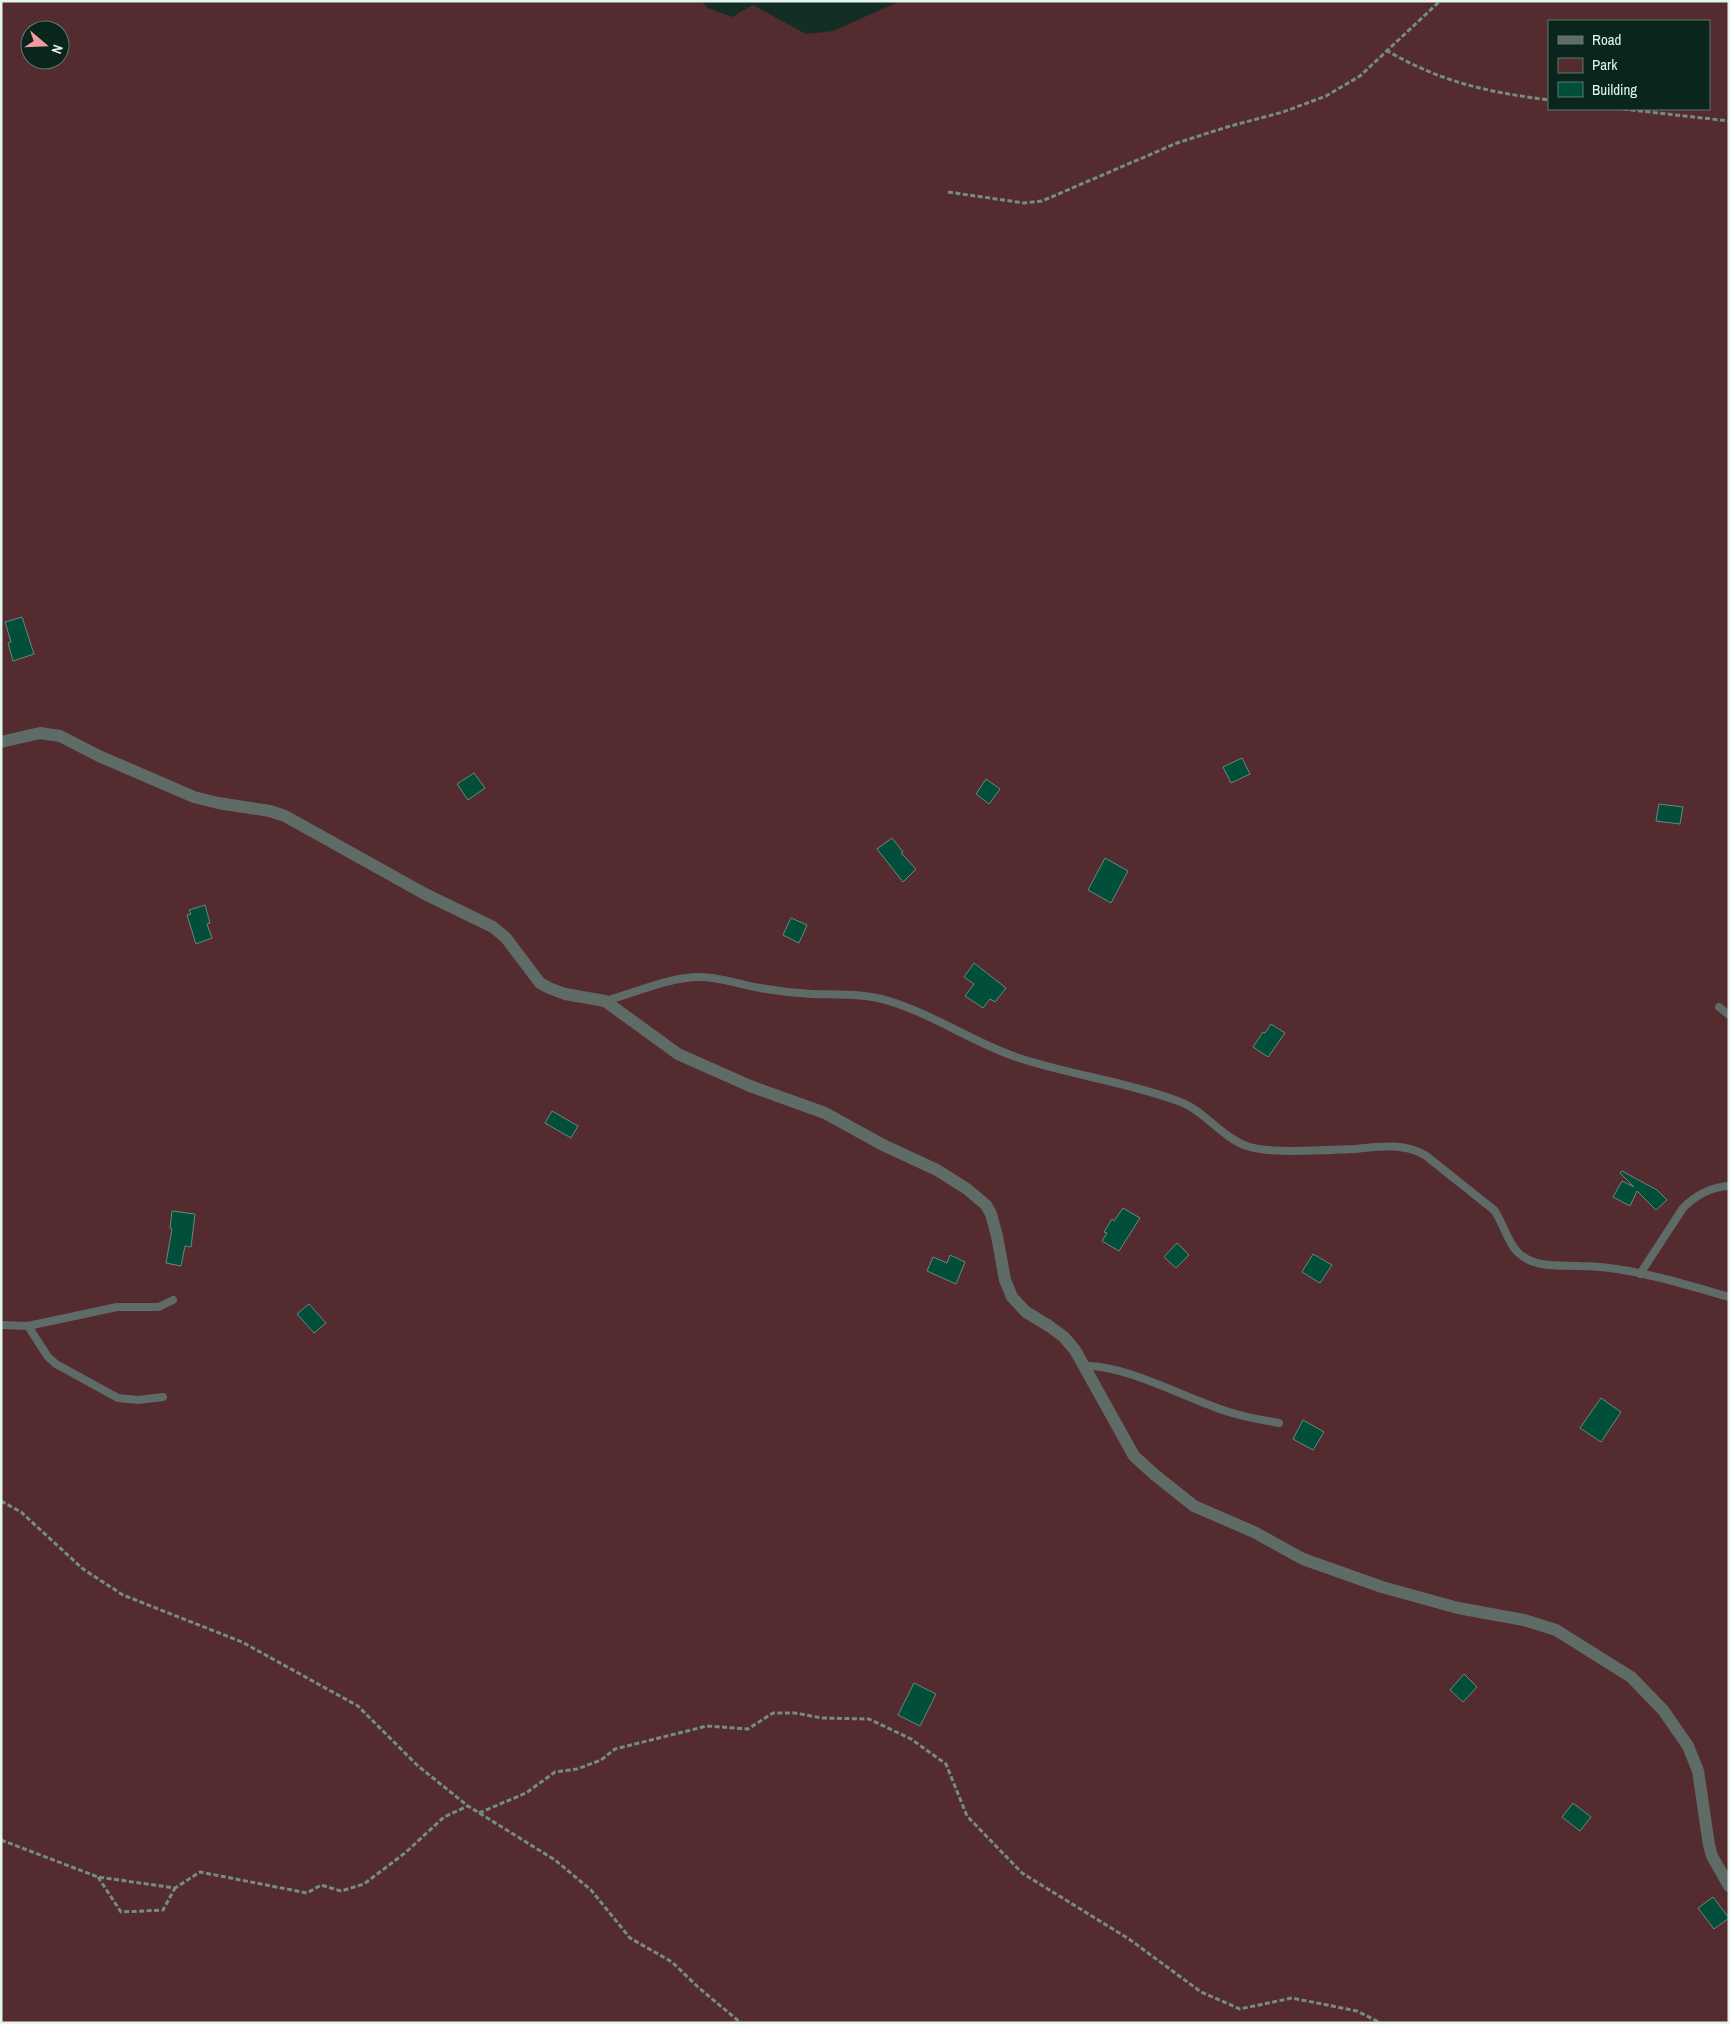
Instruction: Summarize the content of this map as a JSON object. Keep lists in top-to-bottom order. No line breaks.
{"legend":["Road","Park","Building"],"north":"right"}
